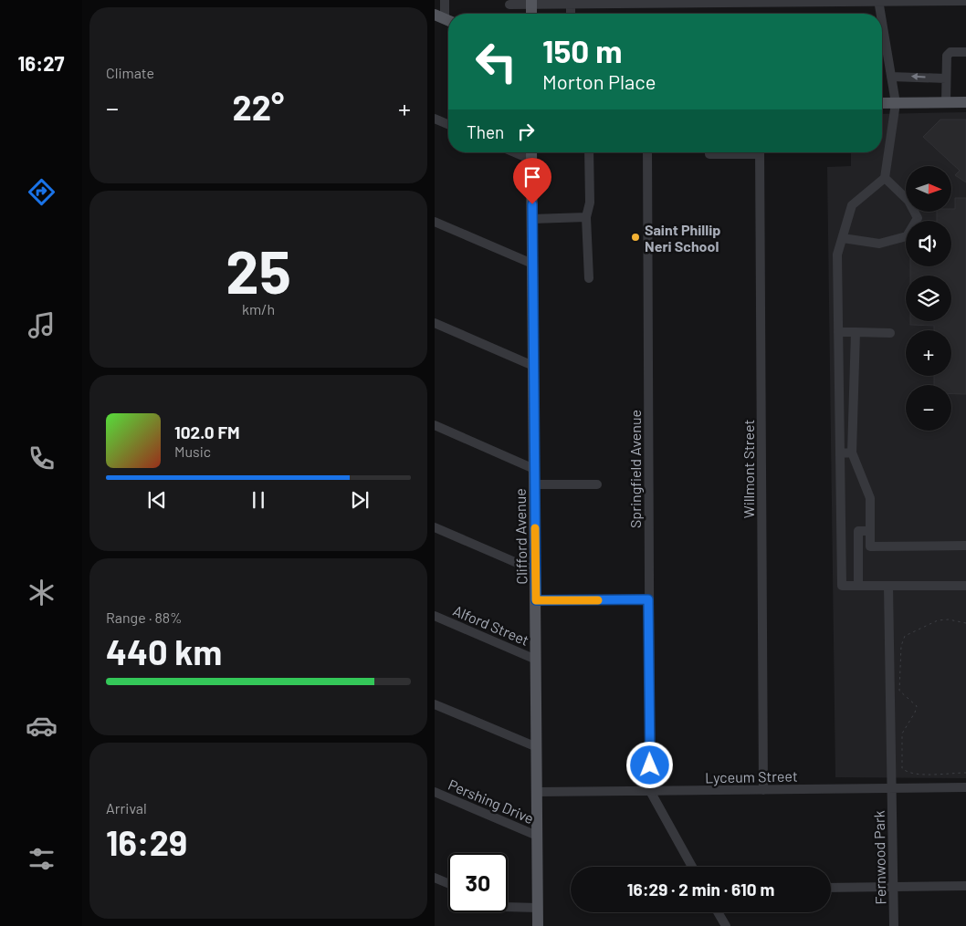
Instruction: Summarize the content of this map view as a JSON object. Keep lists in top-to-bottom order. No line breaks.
{"streets":{"main road":["Clifford Avenue"],"street":["Springfield Avenue","Willmont Street","Alford Street","Lyceum Street","Pershing Drive","Fernwood Park"]},"crossings":[["Springfield Avenue","Lyceum Street"],["Willmont Street","Lyceum Street"],["Clifford Avenue","Alford Street"],["Clifford Avenue","Lyceum Street"],["Clifford Avenue","Pershing Drive"],["Lyceum Street","Fernwood Park"]],"places":["Saint Phillip Neri School"],"north":"right","page":{"tabs":"16:27","tile":["Climate",["25","km/h"],["Range · 88%","440 km"],["Arrival","16:29"]],"turn":["150 m","Morton Place"],"heat":["−","22°","+"],"then":"Then","map_buttons":["+","−"],"song":["102.0 FM","Music"],"limit":"30","trip":"16:29 · 2 min · 610 m"}}
